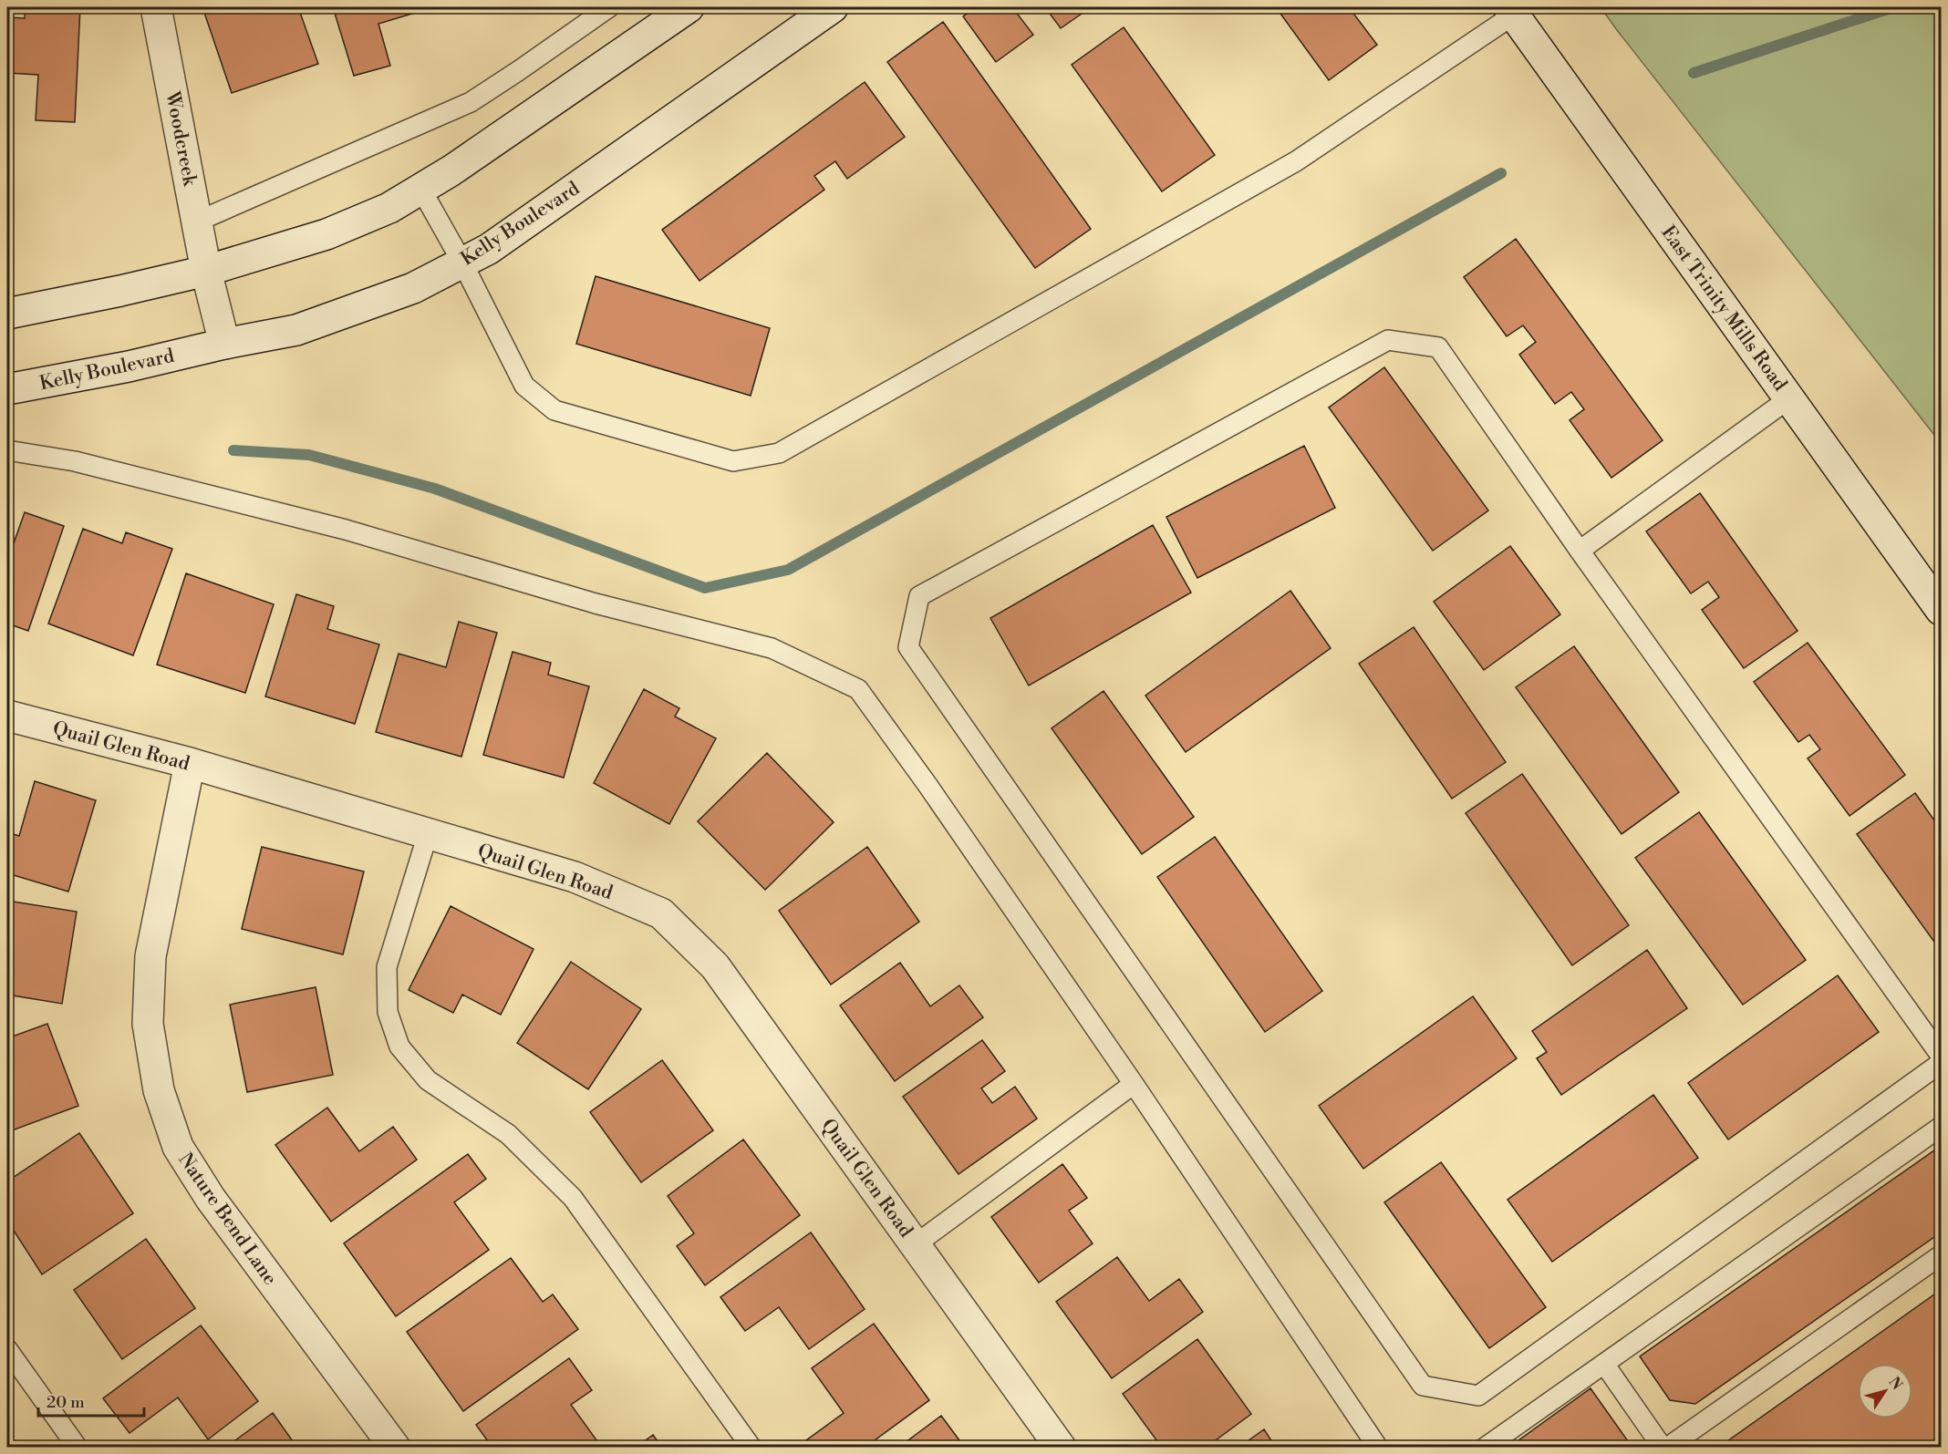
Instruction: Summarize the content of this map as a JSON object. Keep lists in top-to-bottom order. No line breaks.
{"streets":{"street":["Woodcreek","Kelly Boulevard","East Trinity Mills Road","Quail Glen Road","Nature Bend Lane"]},"crossings":[["Woodcreek","Kelly Boulevard"],["Quail Glen Road","Nature Bend Lane"]],"scale_bar":"20 m","north":"top right"}
